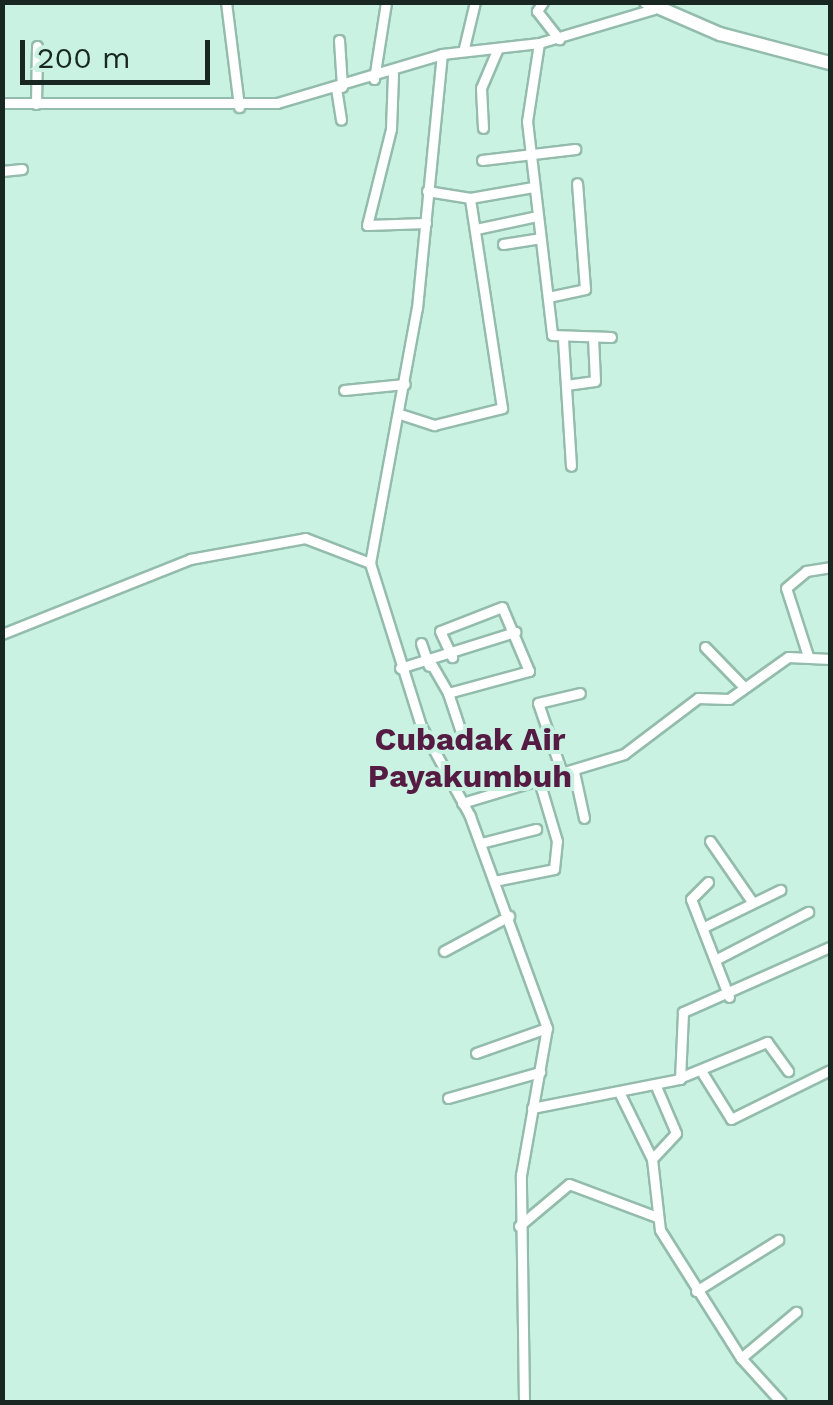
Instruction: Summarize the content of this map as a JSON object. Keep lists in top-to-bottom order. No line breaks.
{"districts":["Cubadak Air Payakumbuh"],"scale_bar":"200 m"}
